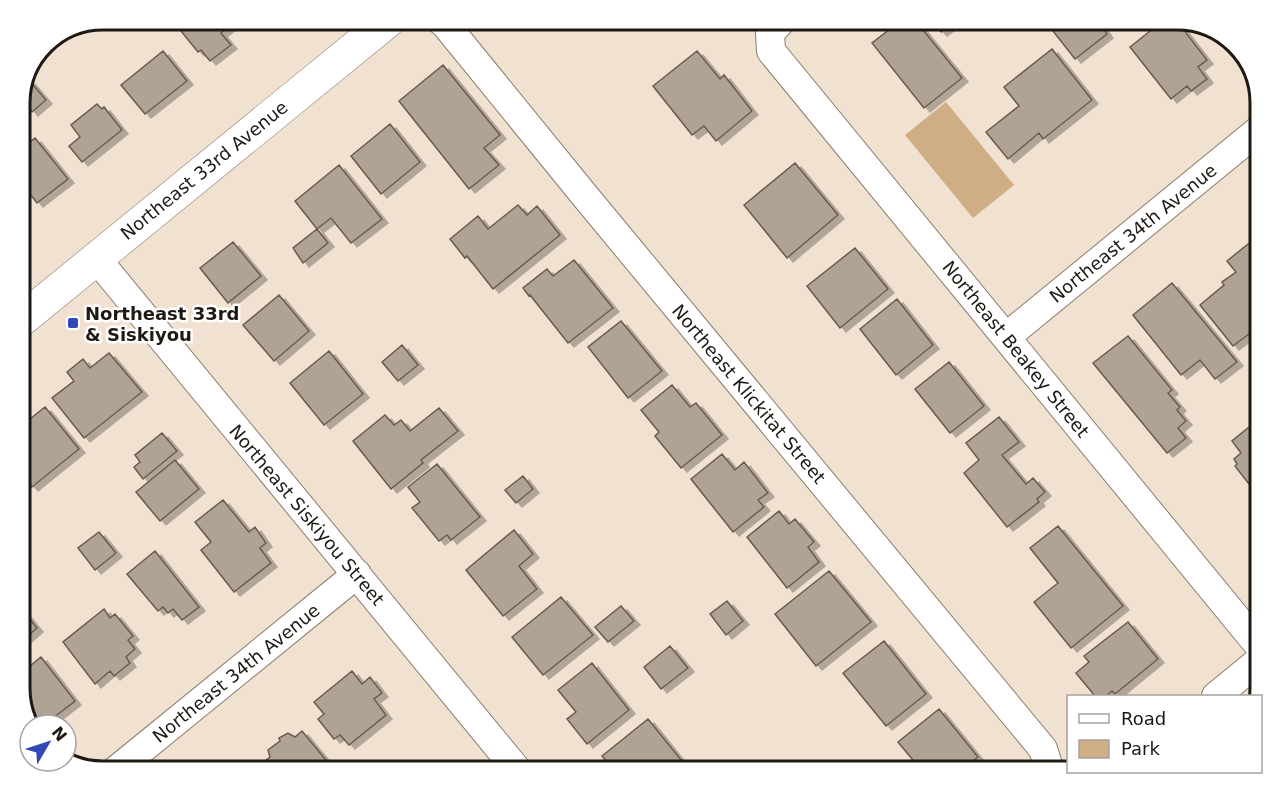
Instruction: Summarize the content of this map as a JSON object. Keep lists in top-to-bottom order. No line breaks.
{"streets":{"main road":["Northeast 33rd Avenue"],"street":["Northeast 34th Avenue","Northeast Beakey Street","Northeast Klickitat Street","Northeast Siskiyou Street"]},"crossings":[["Northeast 33rd Avenue","Northeast Siskiyou Street"],["Northeast 34th Avenue","Northeast Beakey Street"],["Northeast 34th Avenue","Northeast Siskiyou Street"]],"places":{"transit":["Northeast 33rd & Siskiyou"]},"legend":["Road","Park"],"north":"top right"}
